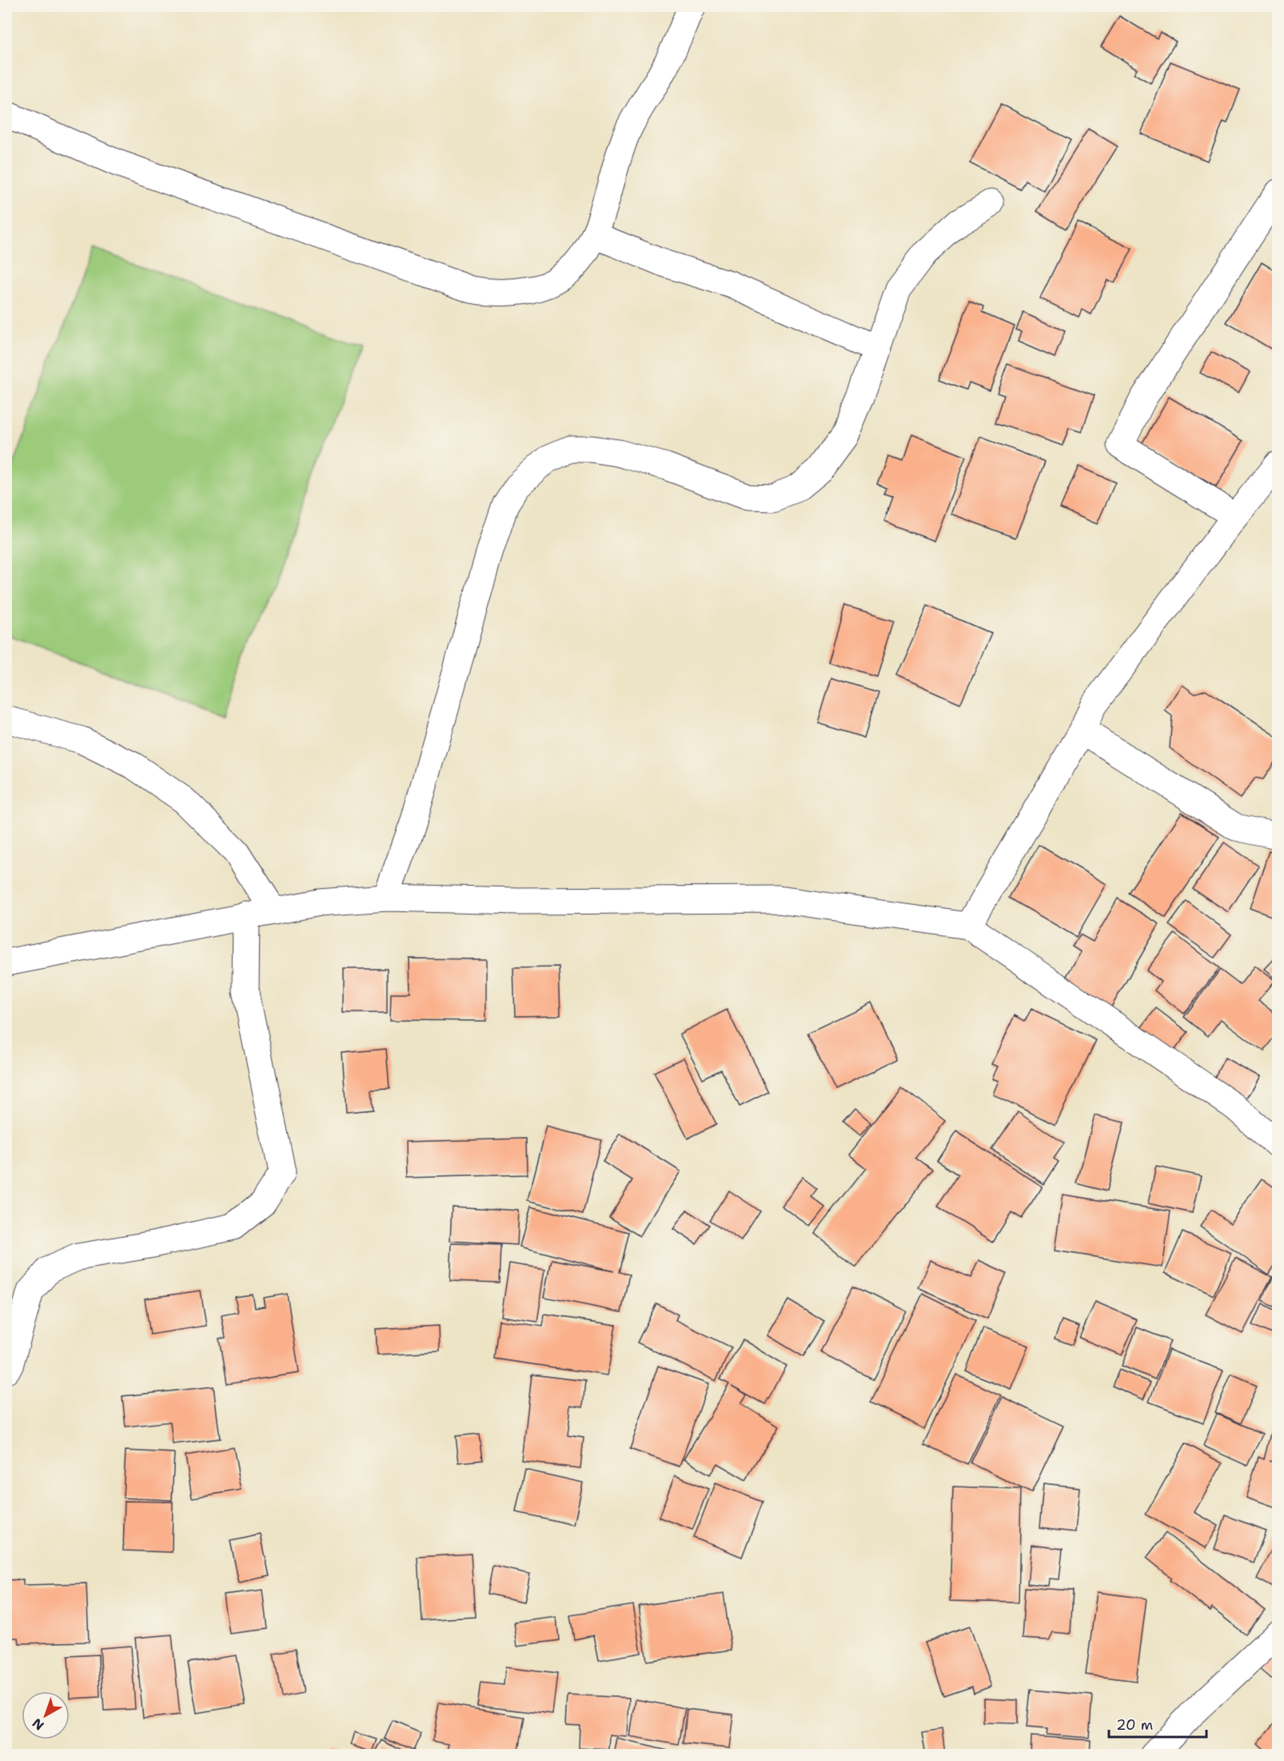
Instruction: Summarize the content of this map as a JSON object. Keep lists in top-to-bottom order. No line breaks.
{"scale_bar":"20 m","north":"bottom left"}
